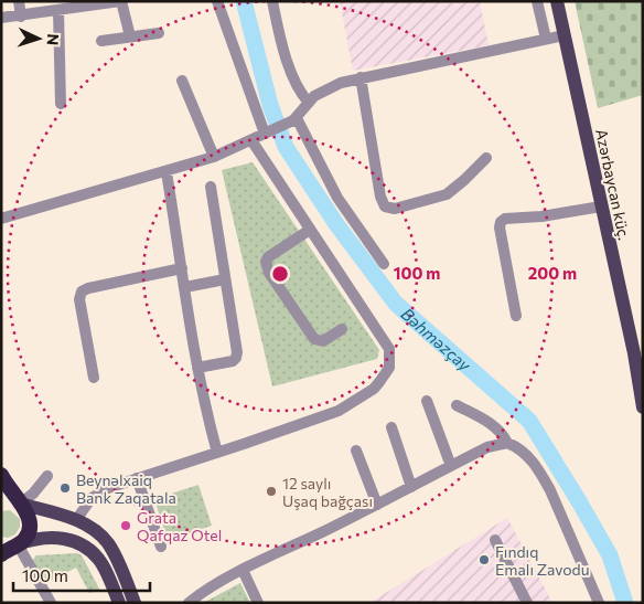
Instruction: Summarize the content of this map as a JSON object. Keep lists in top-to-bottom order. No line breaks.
{"streets":{"main road":["Azərbaycan küç."]},"water":["Bəhməzçay"],"places":["Beynəlxaiq Bank Zaqatala","12 saylı Uşaq bağçası","Grata Qafqaz Otel","Fındıq Emalı Zavodu"],"scale_bar":"100 m","north":"right","rings":["100 m","200 m"]}
